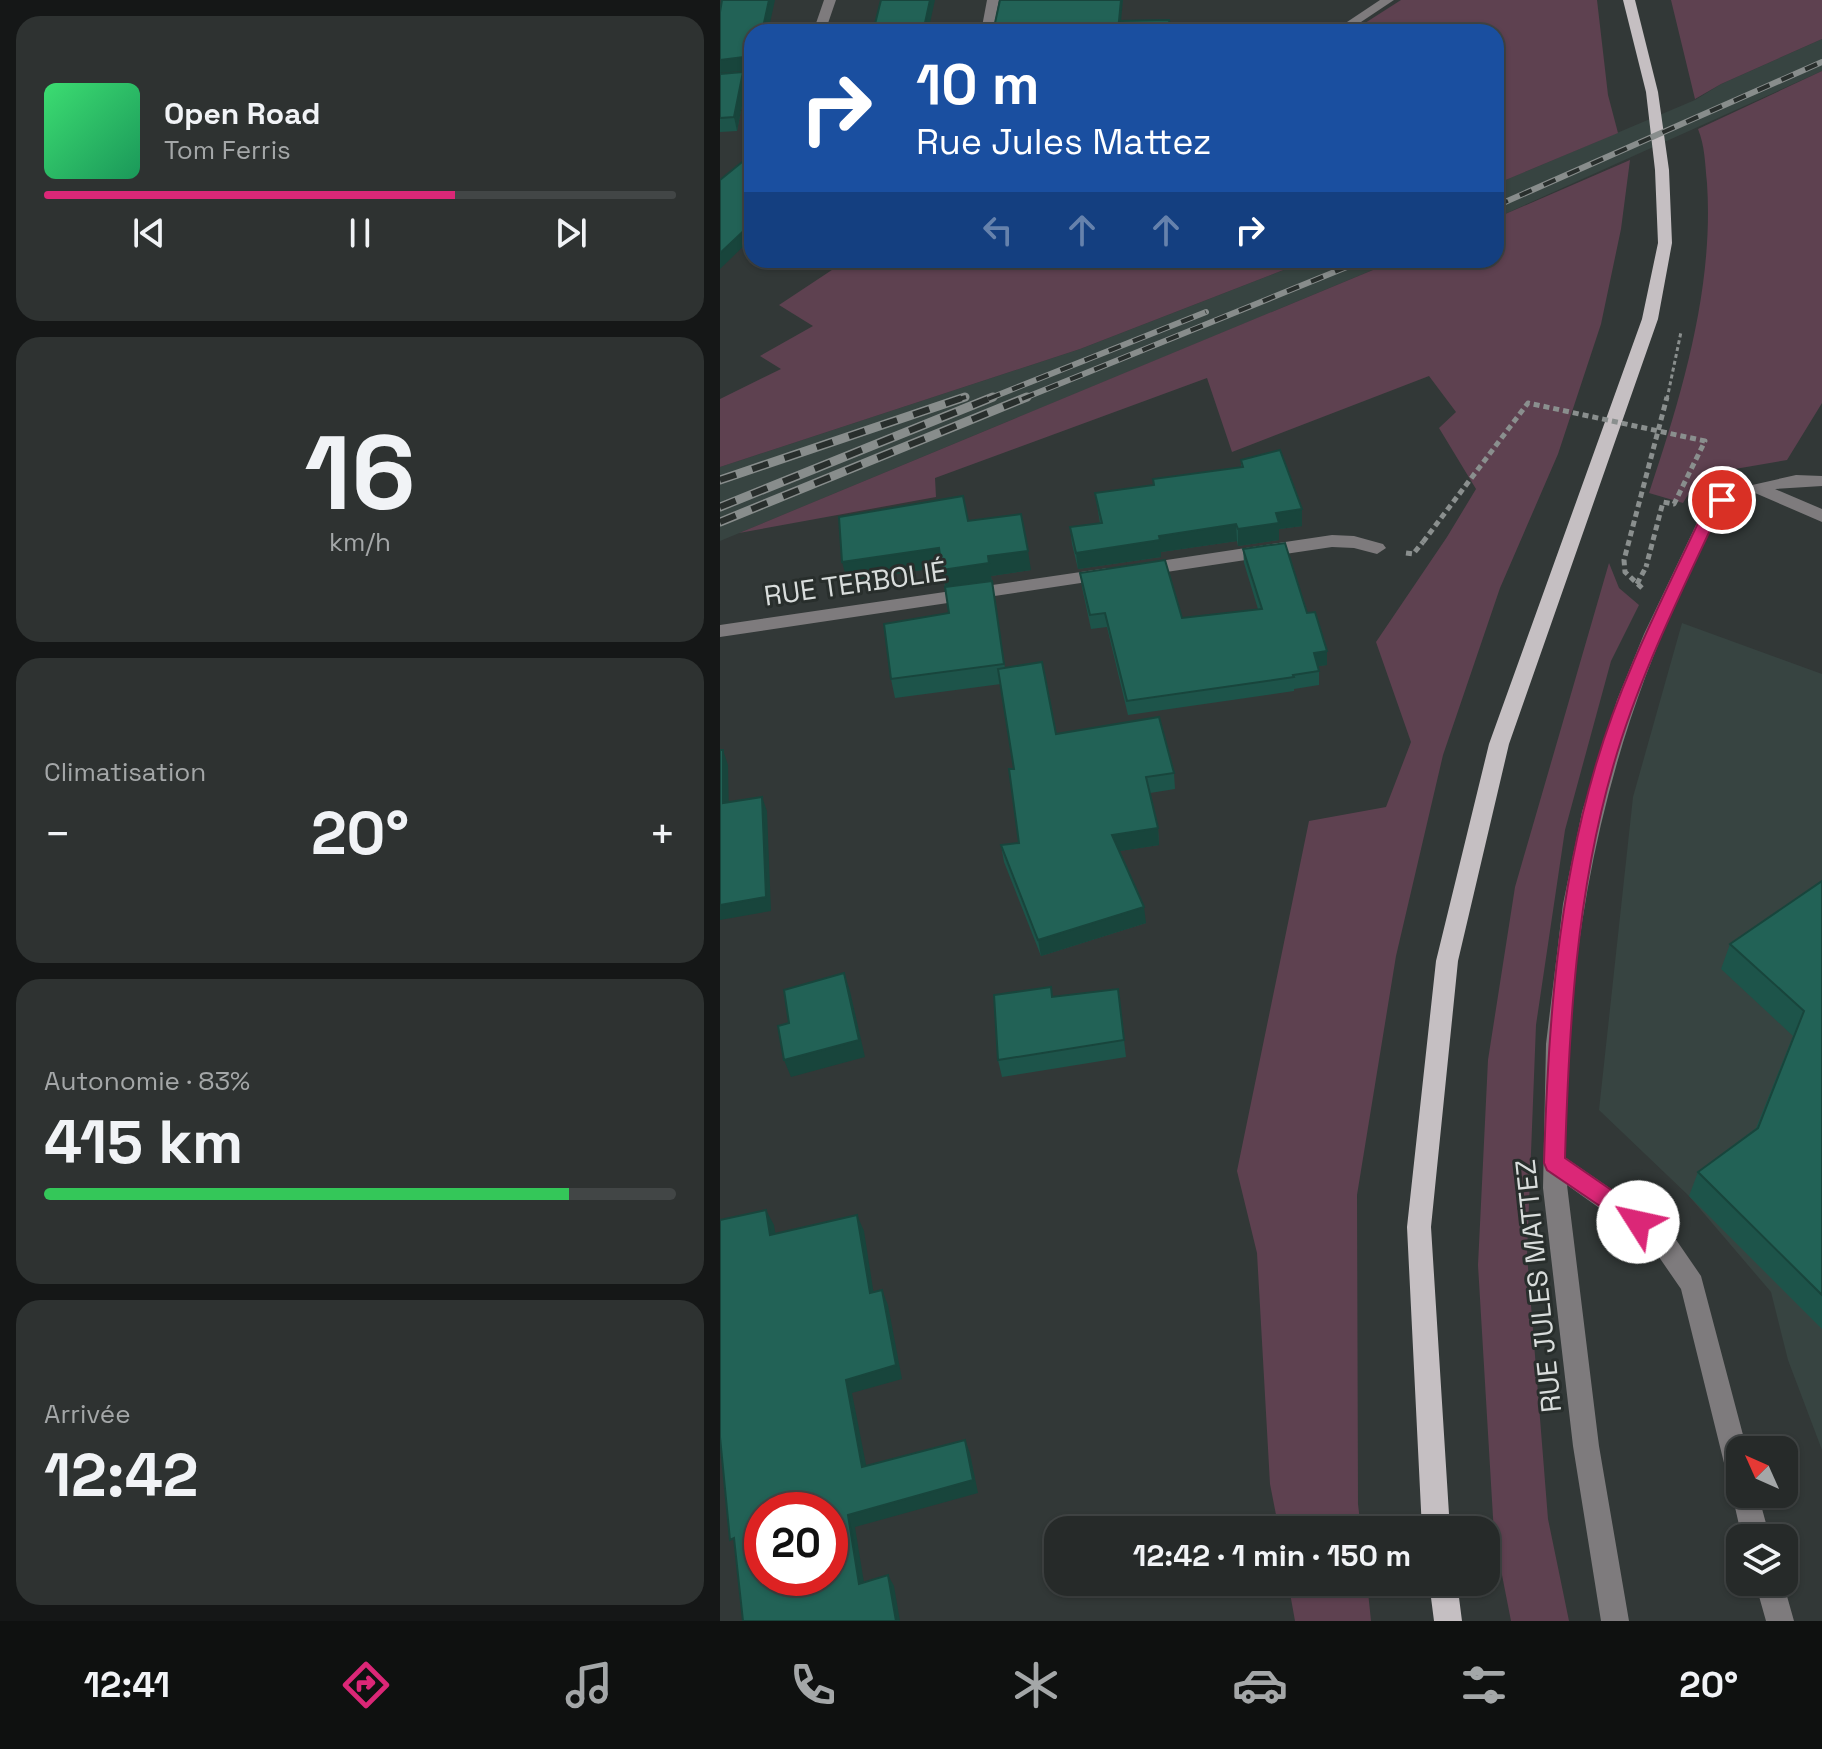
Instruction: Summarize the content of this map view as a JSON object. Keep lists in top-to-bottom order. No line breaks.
{"streets":{"street":["RUE TERBOLIÉ","RUE JULES MATTEZ"]},"north":"top left","page":{"turn":["10 m","Rue Jules Mattez"],"song":["Open Road","Tom Ferris"],"tile":[["16","km/h"],"Climatisation",["Autonomie · 83%","415 km"],["Arrivée","12:42"]],"heat":["−","20°","+"],"limit":"20","trip":"12:42 · 1 min · 150 m","tabs":["12:41","20°"]}}
